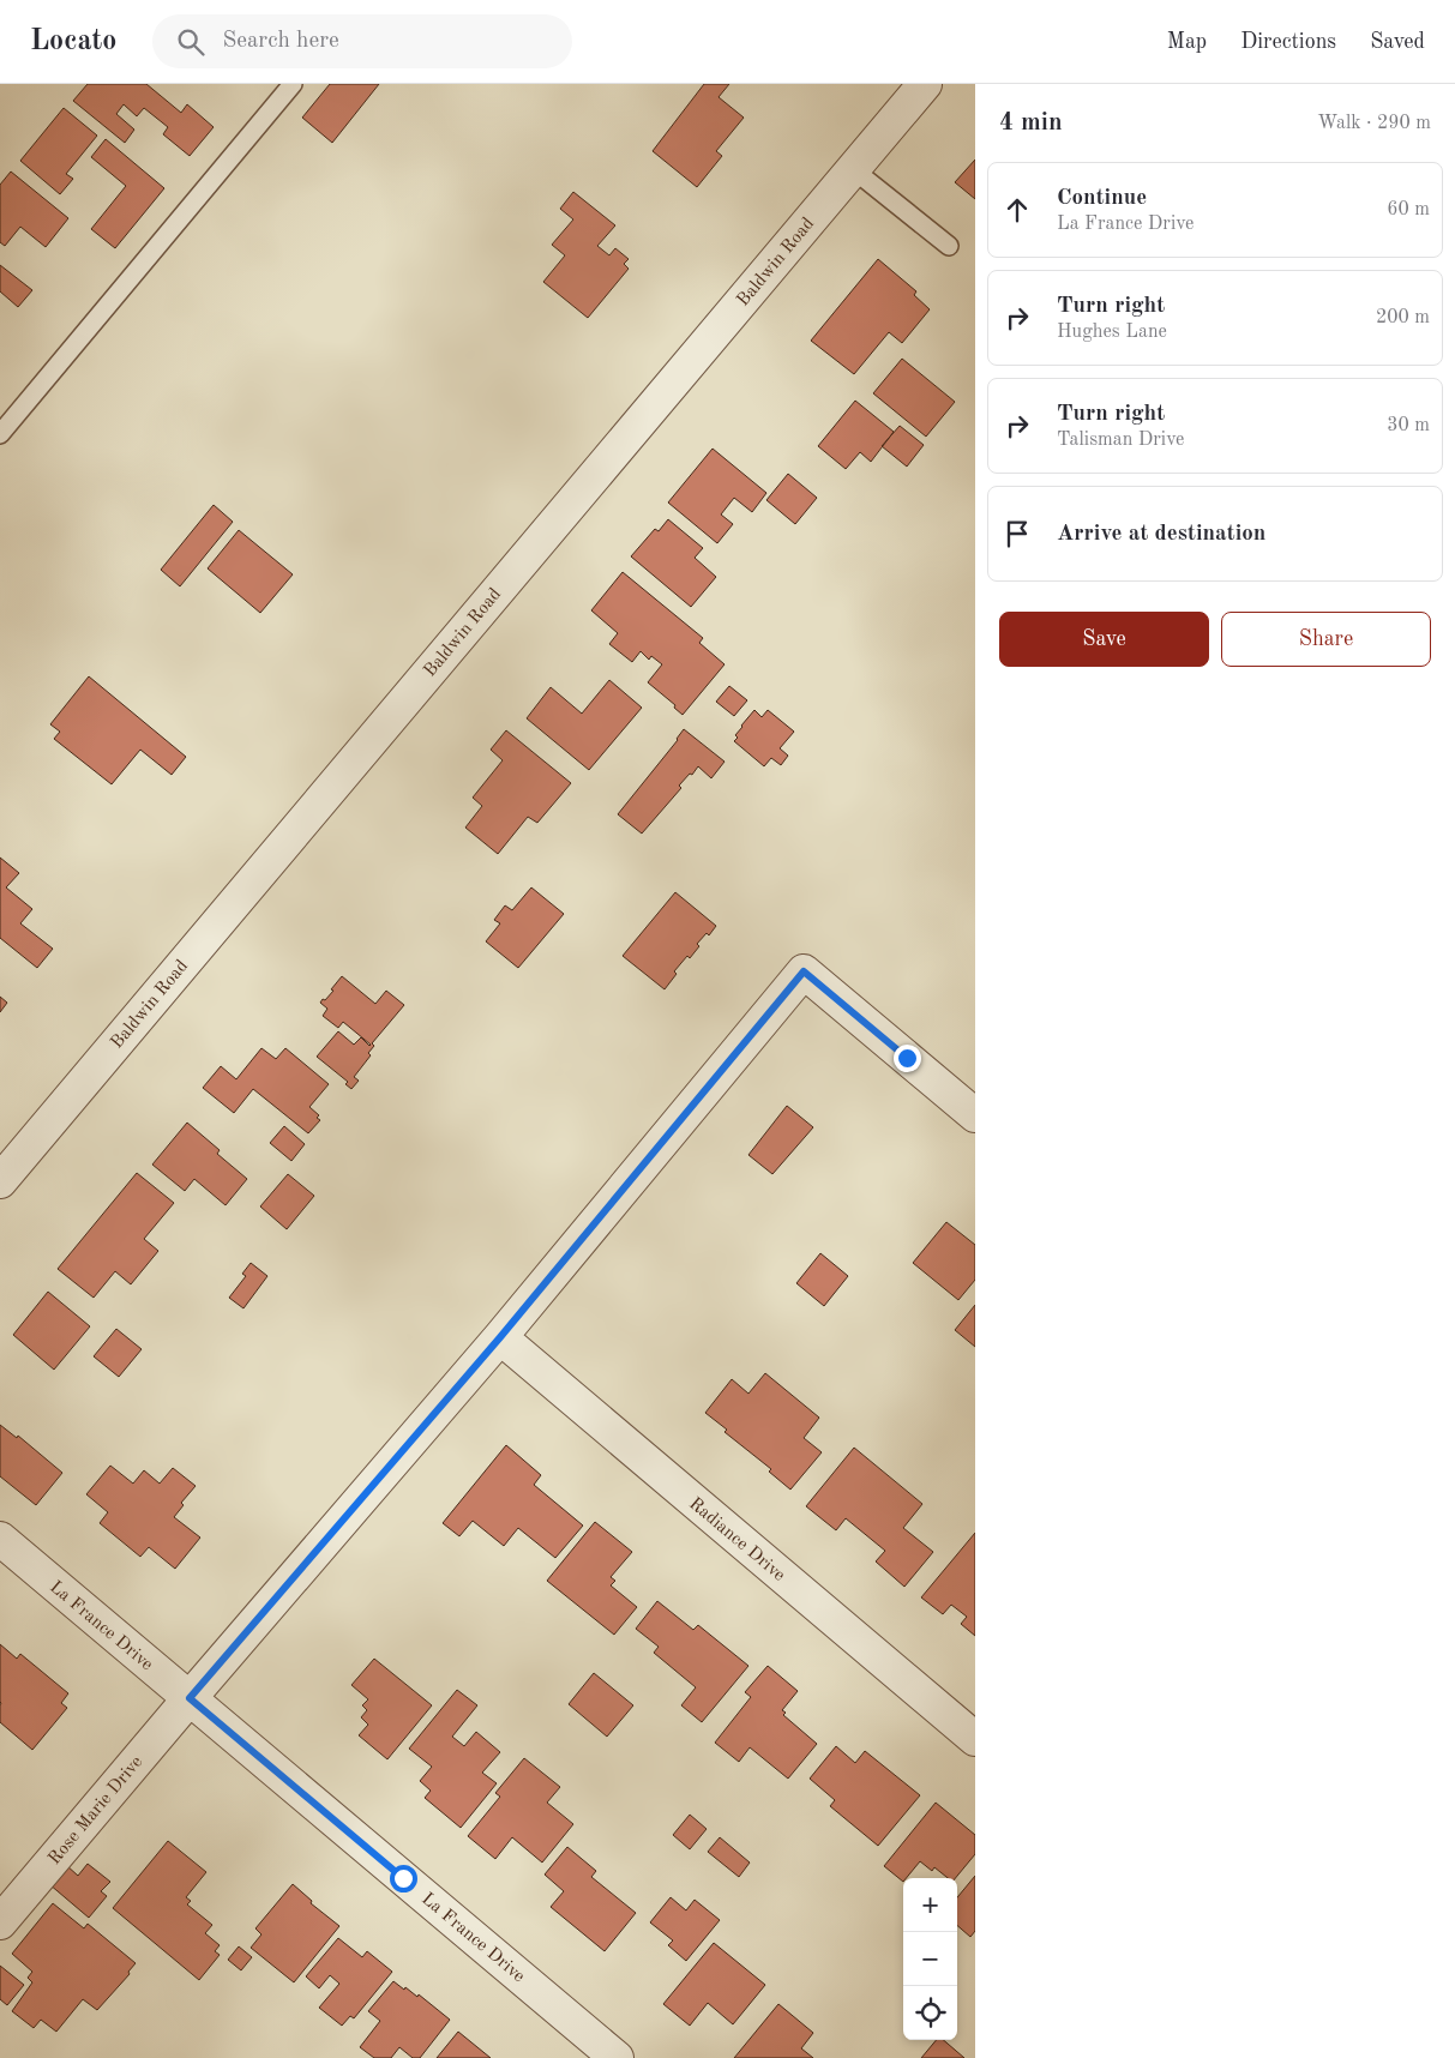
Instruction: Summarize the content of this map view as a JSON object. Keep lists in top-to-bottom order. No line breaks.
{"streets":{"street":["Baldwin Road","Radiance Drive","La France Drive","Rose Marie Drive"]},"crossings":[["Radiance Drive","Rose Marie Drive"],["La France Drive","Rose Marie Drive"]],"page":{"header":"Locato","search":"Search here","nav":["Map","Directions","Saved"],"heading":["4 min","Walk · 290 m"],"list":[["Continue","La France Drive","60 m"],["Turn right","Hughes Lane","200 m"],["Turn right","Talisman Drive","30 m"],"Arrive at destination"],"buttons":["Save","Share"],"map_buttons":["+","−"]}}
